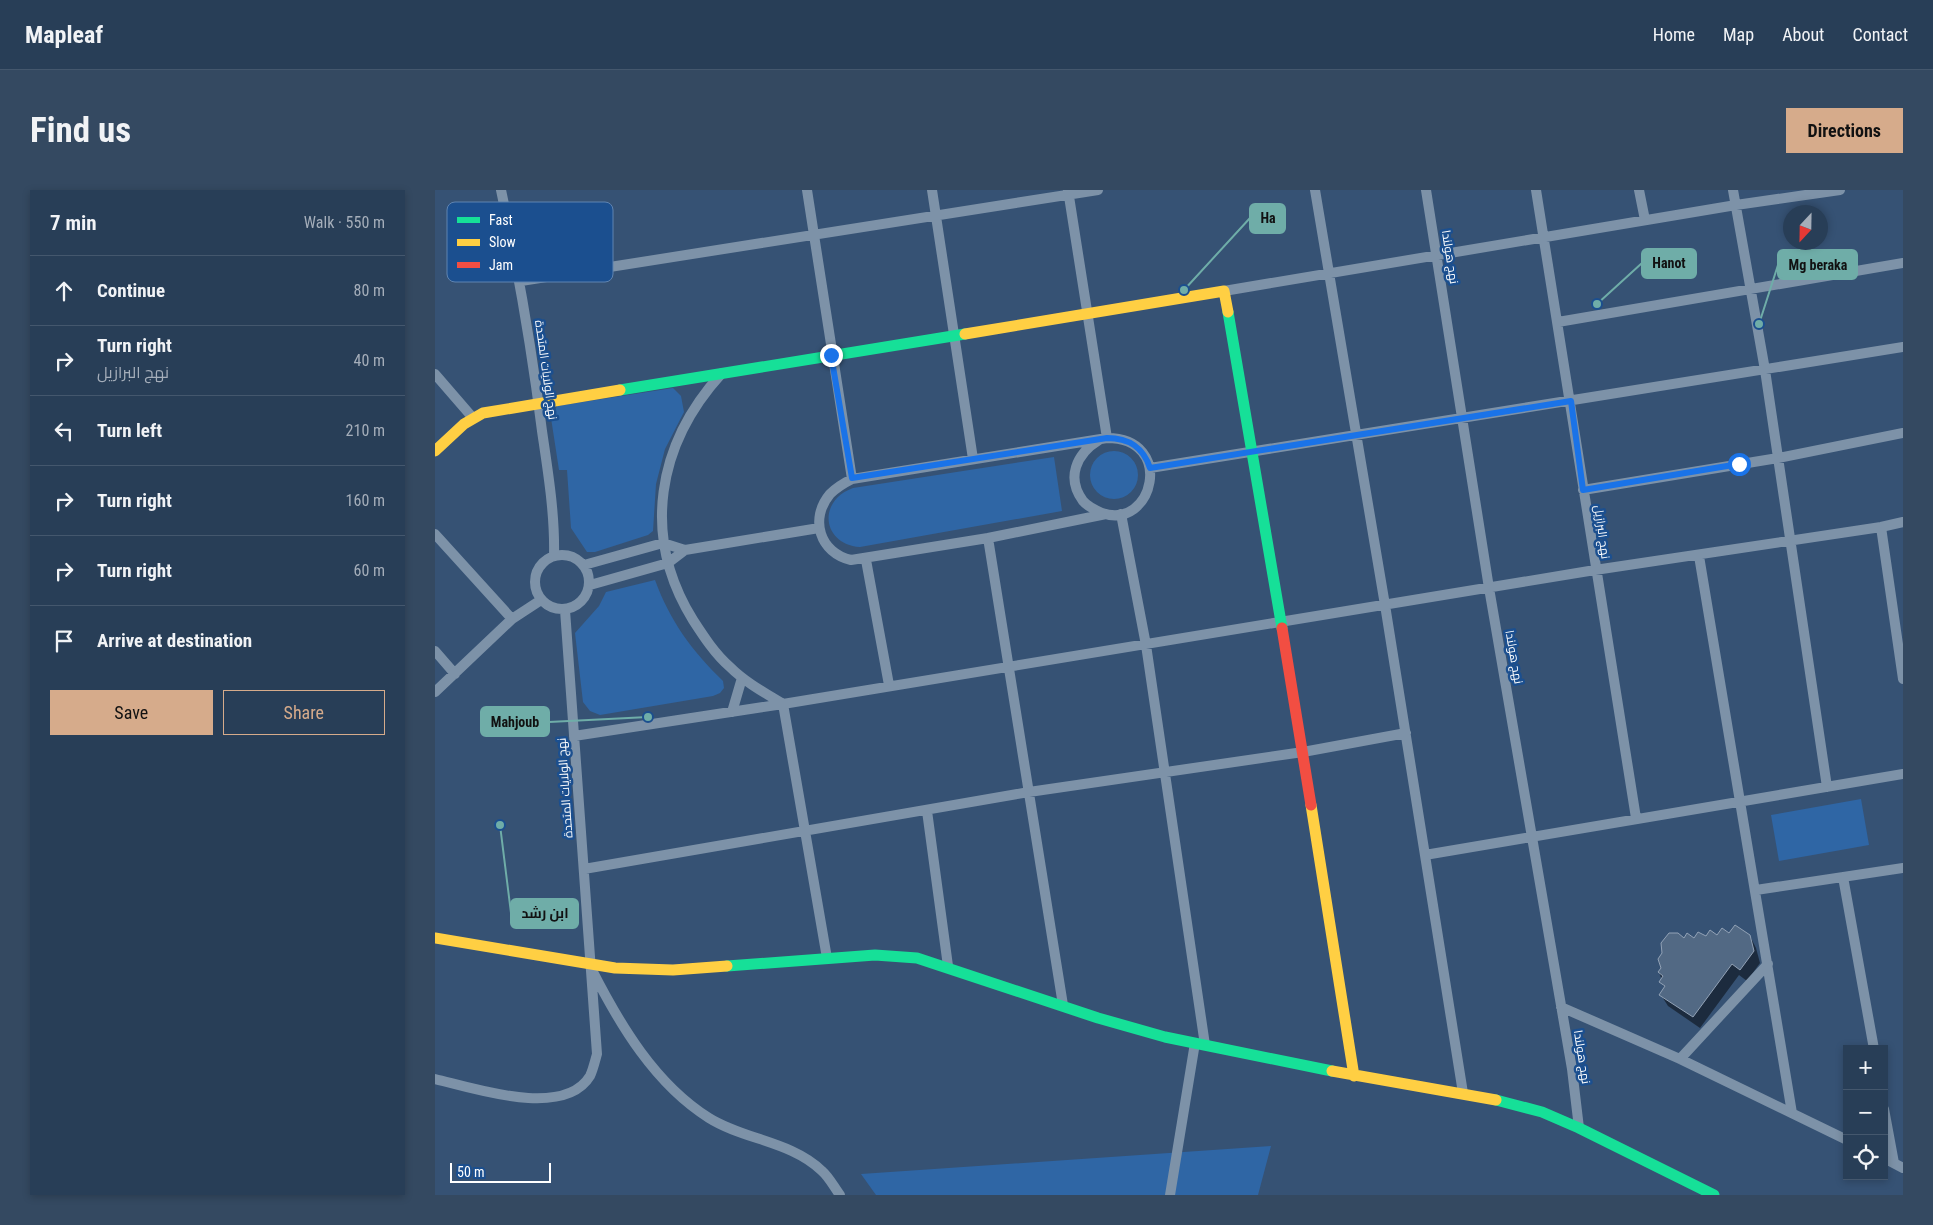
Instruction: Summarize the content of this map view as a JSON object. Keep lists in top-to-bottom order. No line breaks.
{"streets":{"street":["نهج هولندا","نهج الولايات المتحدة","نهج البرازيل"]},"places":["Ha","Hanot","Mg beraka","Mahjoub","ابن رشد"],"legend":["Fast","Slow","Jam"],"scale_bar":"50 m","north":"bottom","page":{"header":"Mapleaf","nav":["Home","Map","About","Contact"],"buttons":["Directions",["Save","Share"]],"title":"Find us","heading":["7 min","Walk · 550 m"],"list":[["Continue","80 m"],["Turn right","نهج البرازيل","40 m"],["Turn left","210 m"],["Turn right","160 m"],["Turn right","60 m"],"Arrive at destination"],"map_buttons":["+","−"],"scale":"50 m"}}
